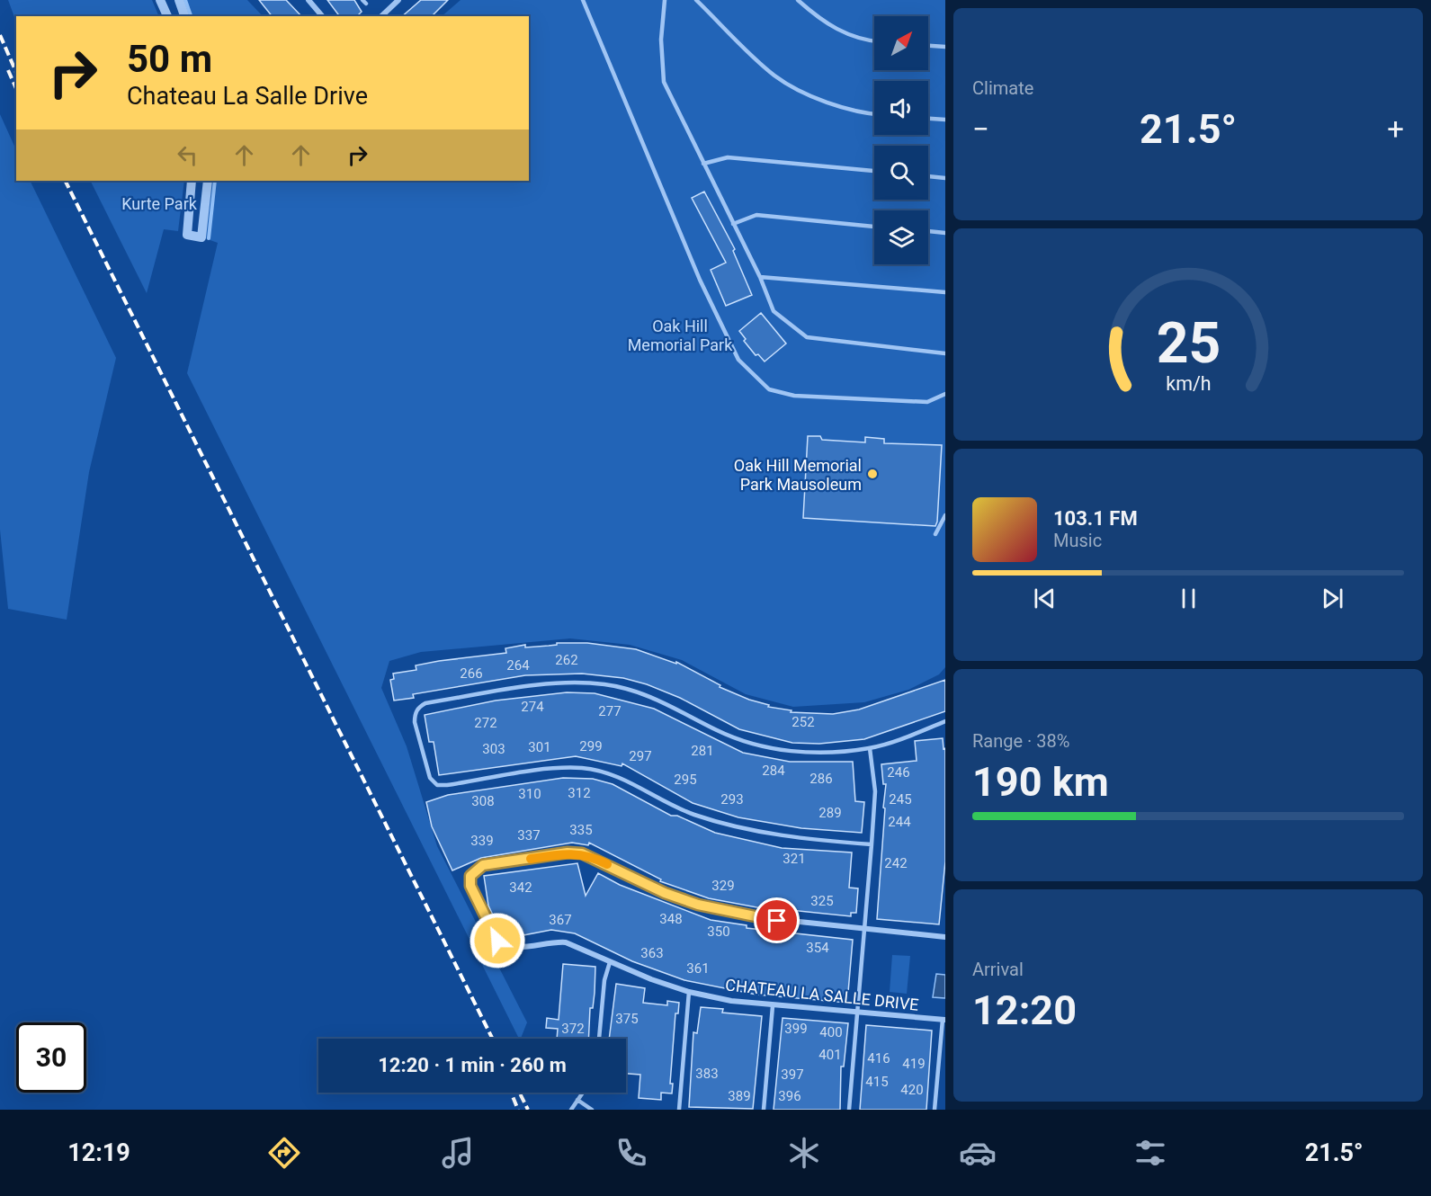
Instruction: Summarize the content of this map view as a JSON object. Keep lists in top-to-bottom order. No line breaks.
{"streets":{"street":["CHATEAU LA SALLE DRIVE"]},"parks":["Kurte Park","Oak Hill Memorial Park"],"places":["Oak Hill Memorial Park Mausoleum"],"house_numbers":["262","264","266","274","277","252","272","299","301","303","281","297","284","246","286","295","312","310","293","245","308","289","244","335","337","339","321","242","329","342","325","348","367","350","354","363","361","375","372","399","400","401","416","419","383","397","415","420","389","396"],"north":"top right","page":{"tile":["Climate",["Range · 38%","190 km"],["Arrival","12:20"]],"turn":["50 m","Chateau La Salle Drive"],"heat":["−","21.5°","+"],"song":["103.1 FM","Music"],"limit":"30","trip":"12:20 · 1 min · 260 m","tabs":["12:19","21.5°"],"gauge":["25","km/h"]}}
